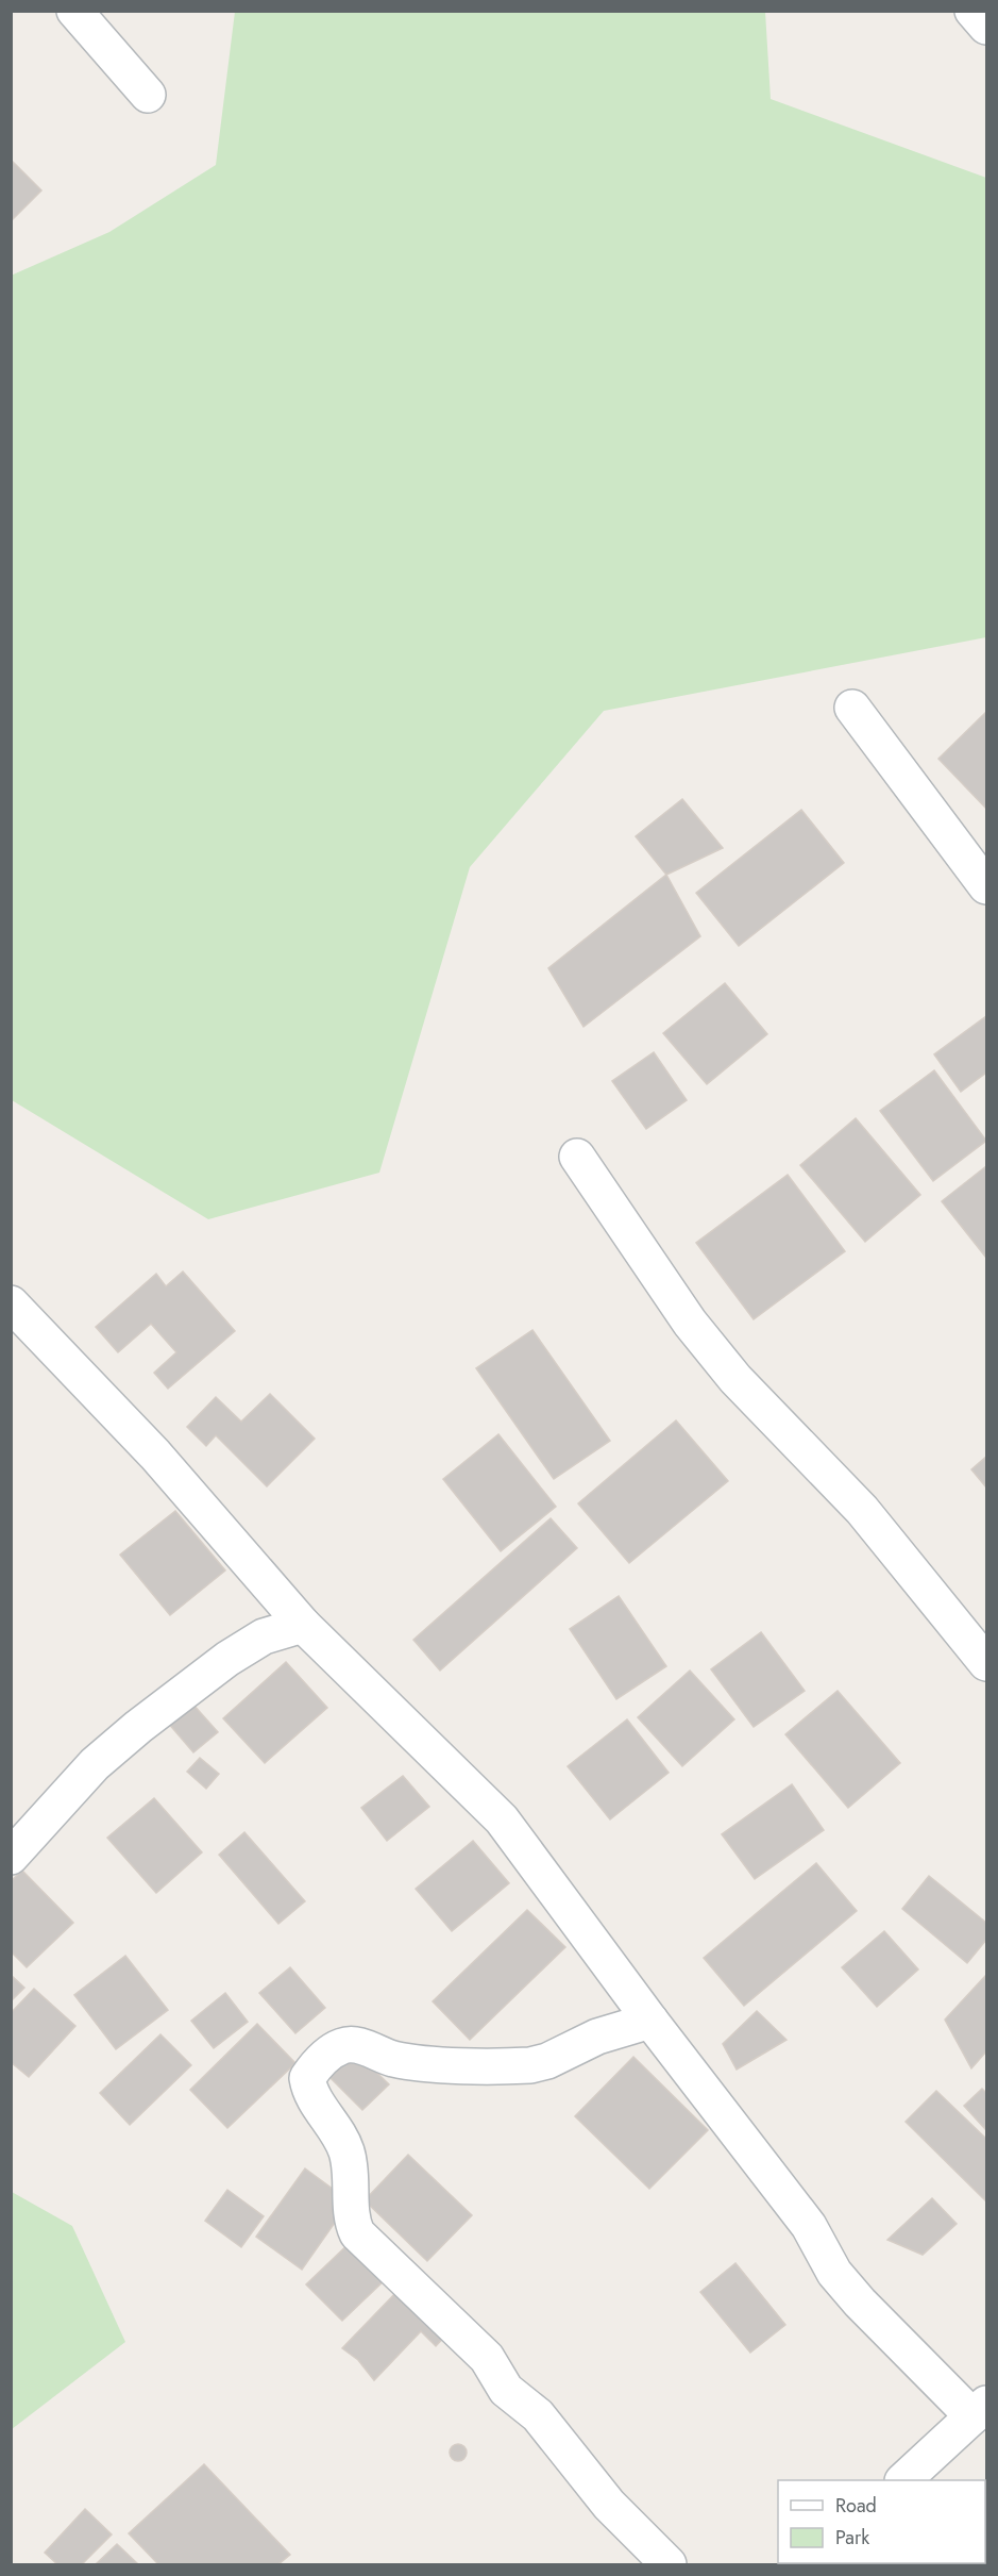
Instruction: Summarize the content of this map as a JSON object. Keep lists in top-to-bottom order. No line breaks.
{"legend":["Road","Park"]}
